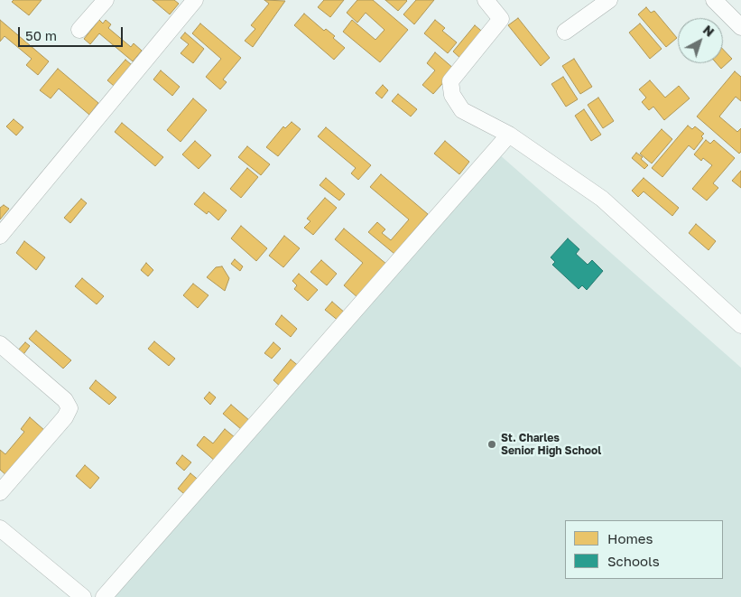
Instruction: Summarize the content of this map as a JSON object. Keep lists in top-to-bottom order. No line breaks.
{"places":["St. Charles Senior High School"],"legend":["Homes","Schools"],"scale_bar":"50 m","north":"top right"}
